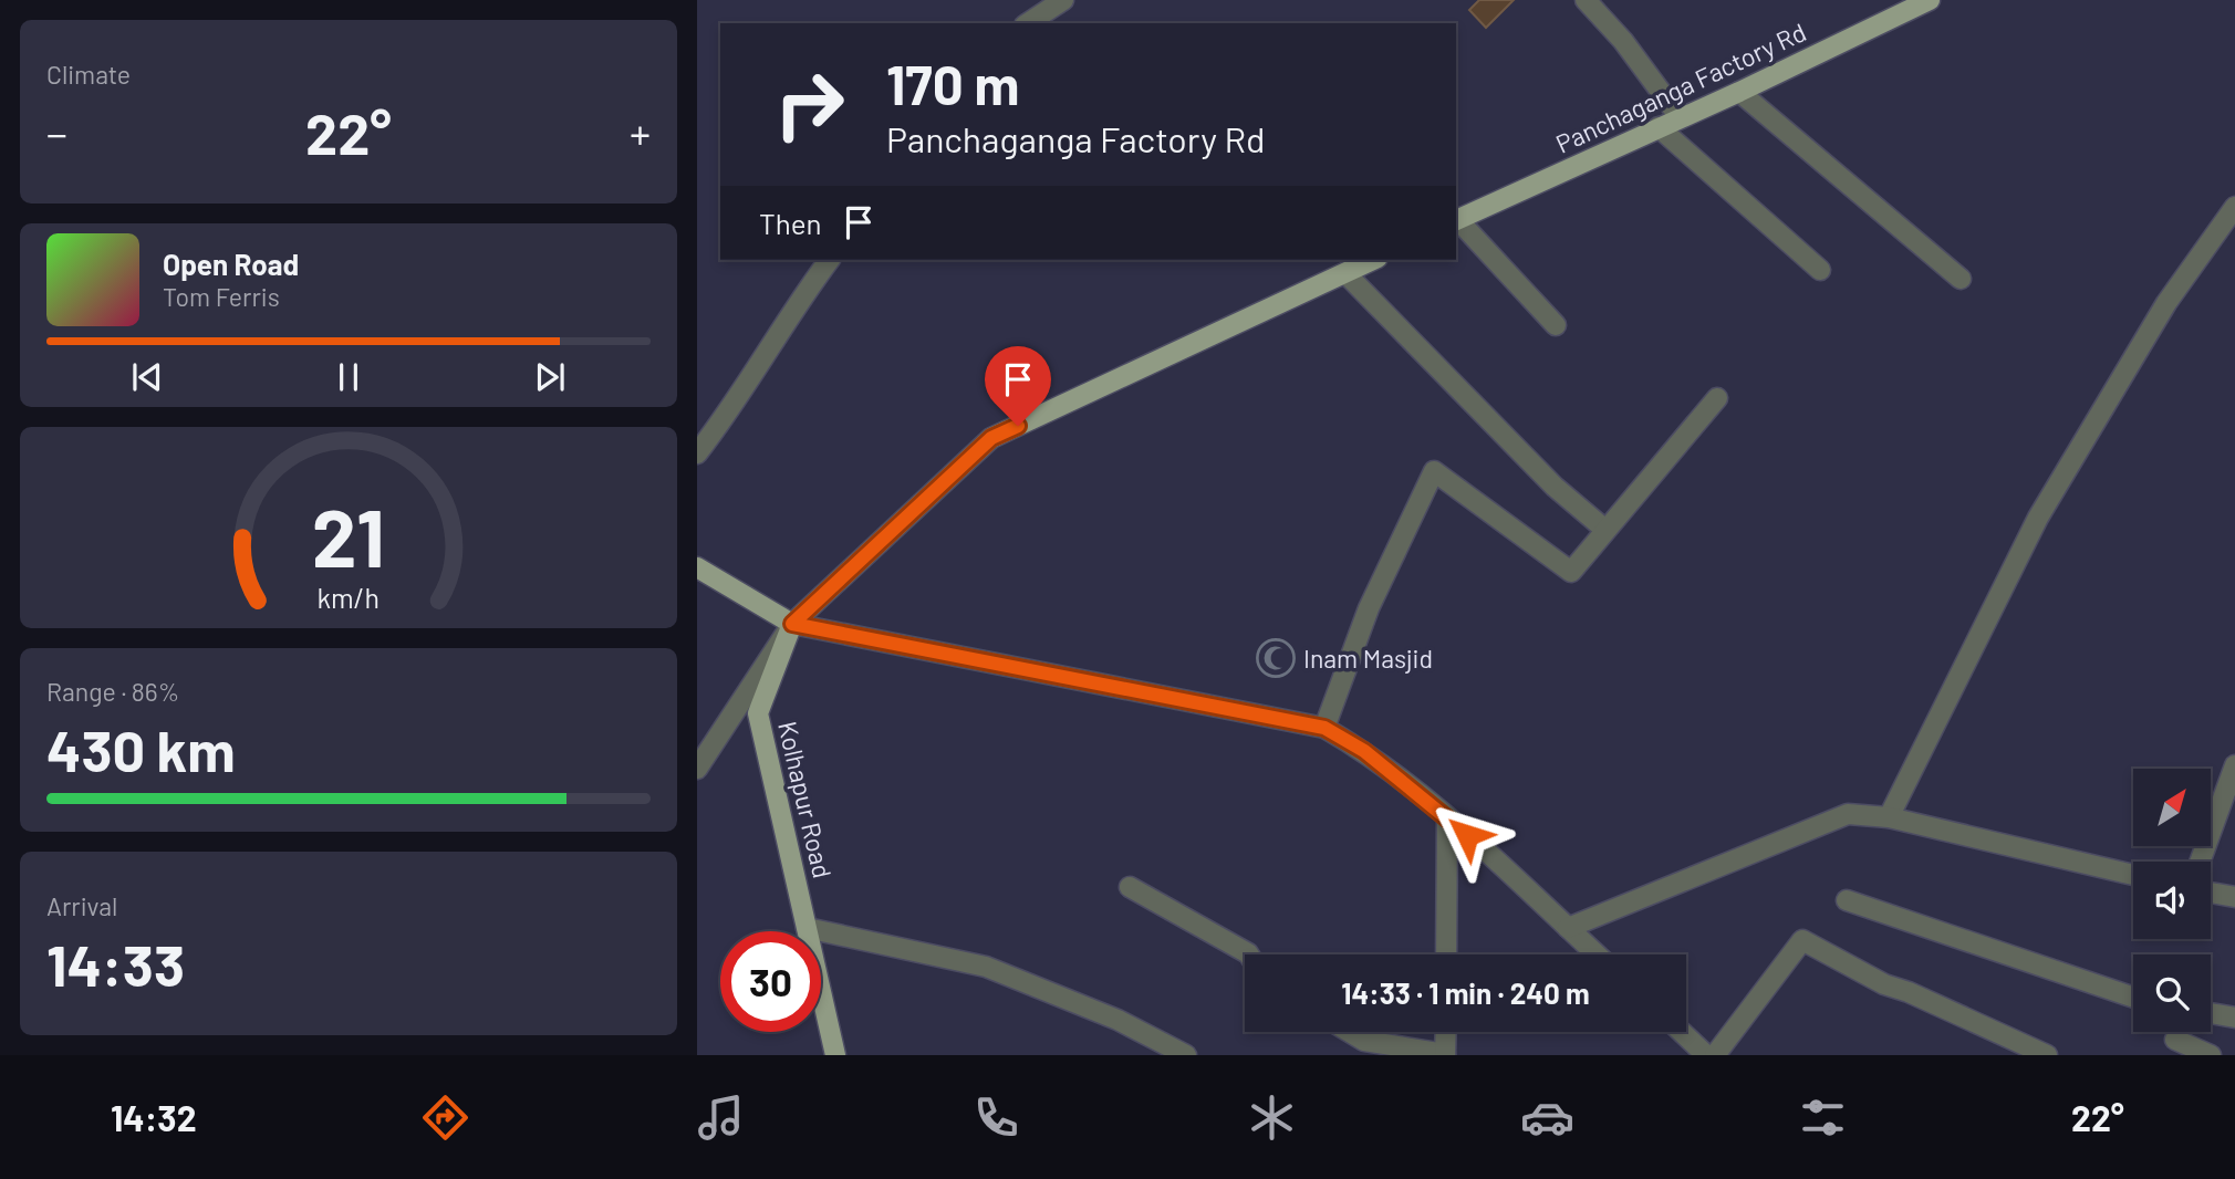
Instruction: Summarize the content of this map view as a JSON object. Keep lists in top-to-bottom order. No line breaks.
{"streets":{"main road":["Panchaganga Factory Rd","Kolhapur Road"]},"places":{"mosque":["Inam Masjid"]},"north":"top right","page":{"tile":["Climate",["Range · 86%","430 km"],["Arrival","14:33"]],"turn":["170 m","Panchaganga Factory Rd"],"heat":["−","22°","+"],"then":"Then","song":["Open Road","Tom Ferris"],"limit":"30","trip":"14:33 · 1 min · 240 m","tabs":["14:32","22°"],"gauge":["21","km/h"]}}
